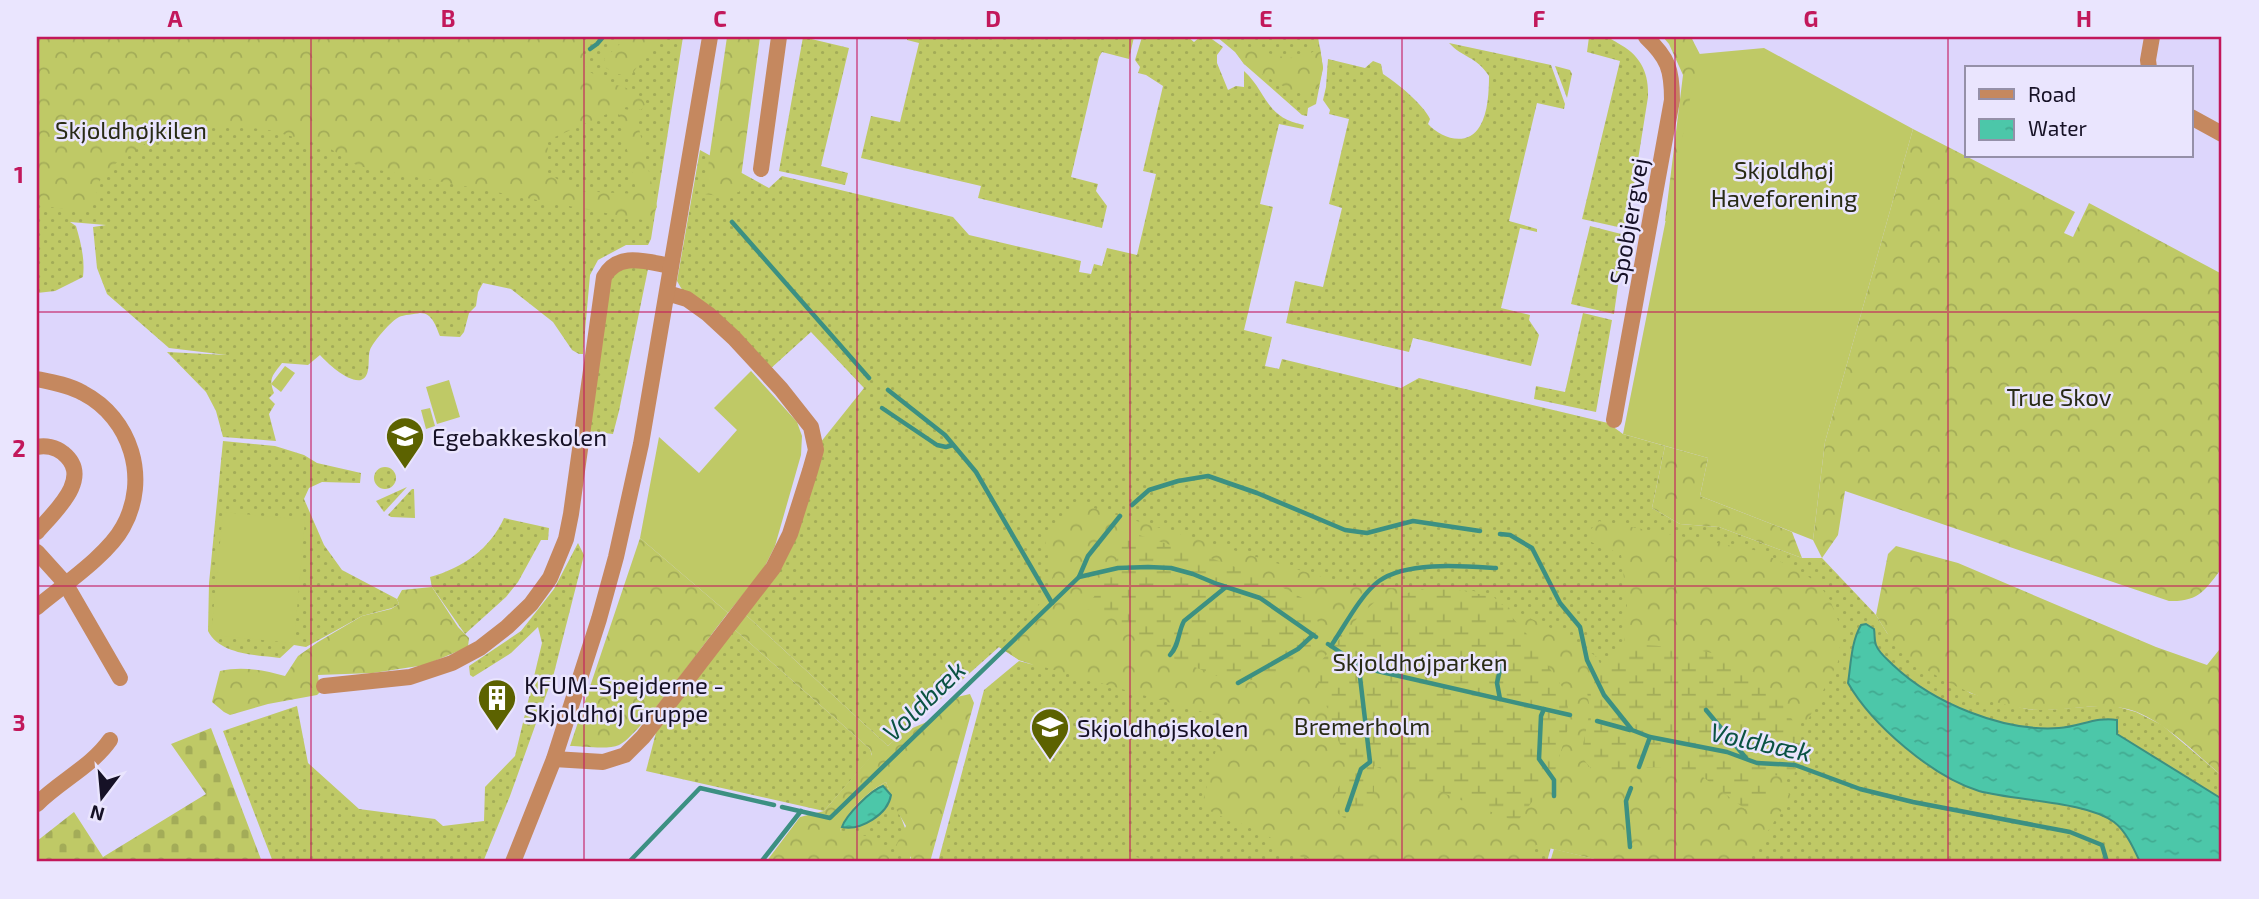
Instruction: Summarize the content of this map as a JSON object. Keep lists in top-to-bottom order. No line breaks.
{"streets":{"street":["Spobjergvej"]},"water":["Voldbæk"],"parks":["Skjoldhøjkilen","Skjoldhøj Haveforening","True Skov","Skjoldhøjparken","Bremerholm"],"places":{"school or university":["Egebakkeskolen","Skjoldhøjskolen"],"building":["KFUM-Spejderne - Skjoldhøj Gruppe"]},"legend":["Road","Water"],"north":"bottom","grid":{"columns":["A","B","C","D","E","F","G","H"],"rows":["1","2","3"]}}
